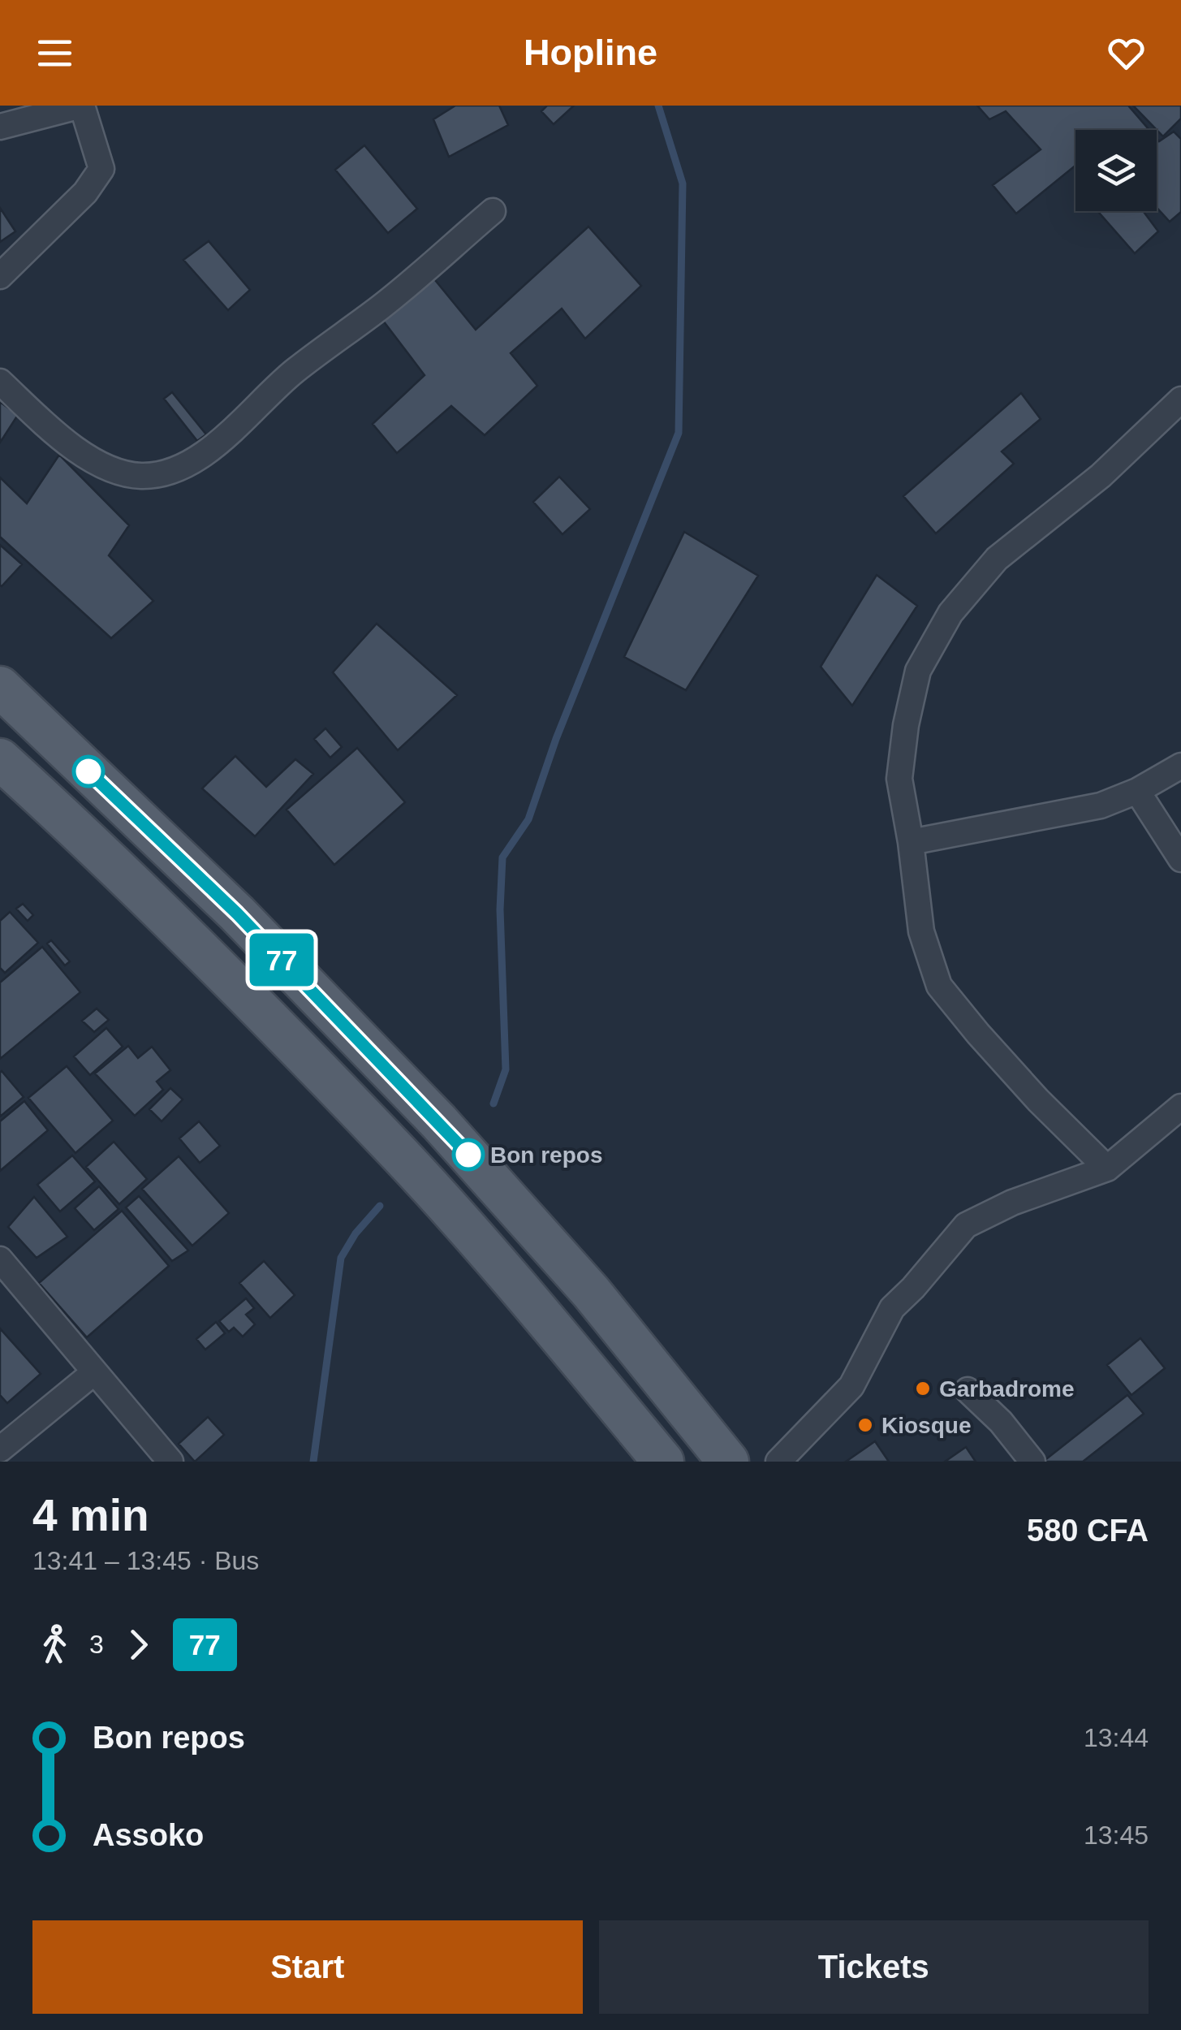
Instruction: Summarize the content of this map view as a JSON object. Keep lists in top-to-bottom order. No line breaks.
{"places":["Bon repos","Garbadrome","Kiosque"],"lines":["bus line 77"],"page":{"header":"Hopline","on_map":"77","heading":["4 min","13:41 – 13:45 · Bus","580 CFA"],"legs":["3","77"],"list":[{"name":"Bon repos","value":"13:44"},{"name":"Assoko","value":"13:45"}],"buttons":["Start","Tickets"]}}
